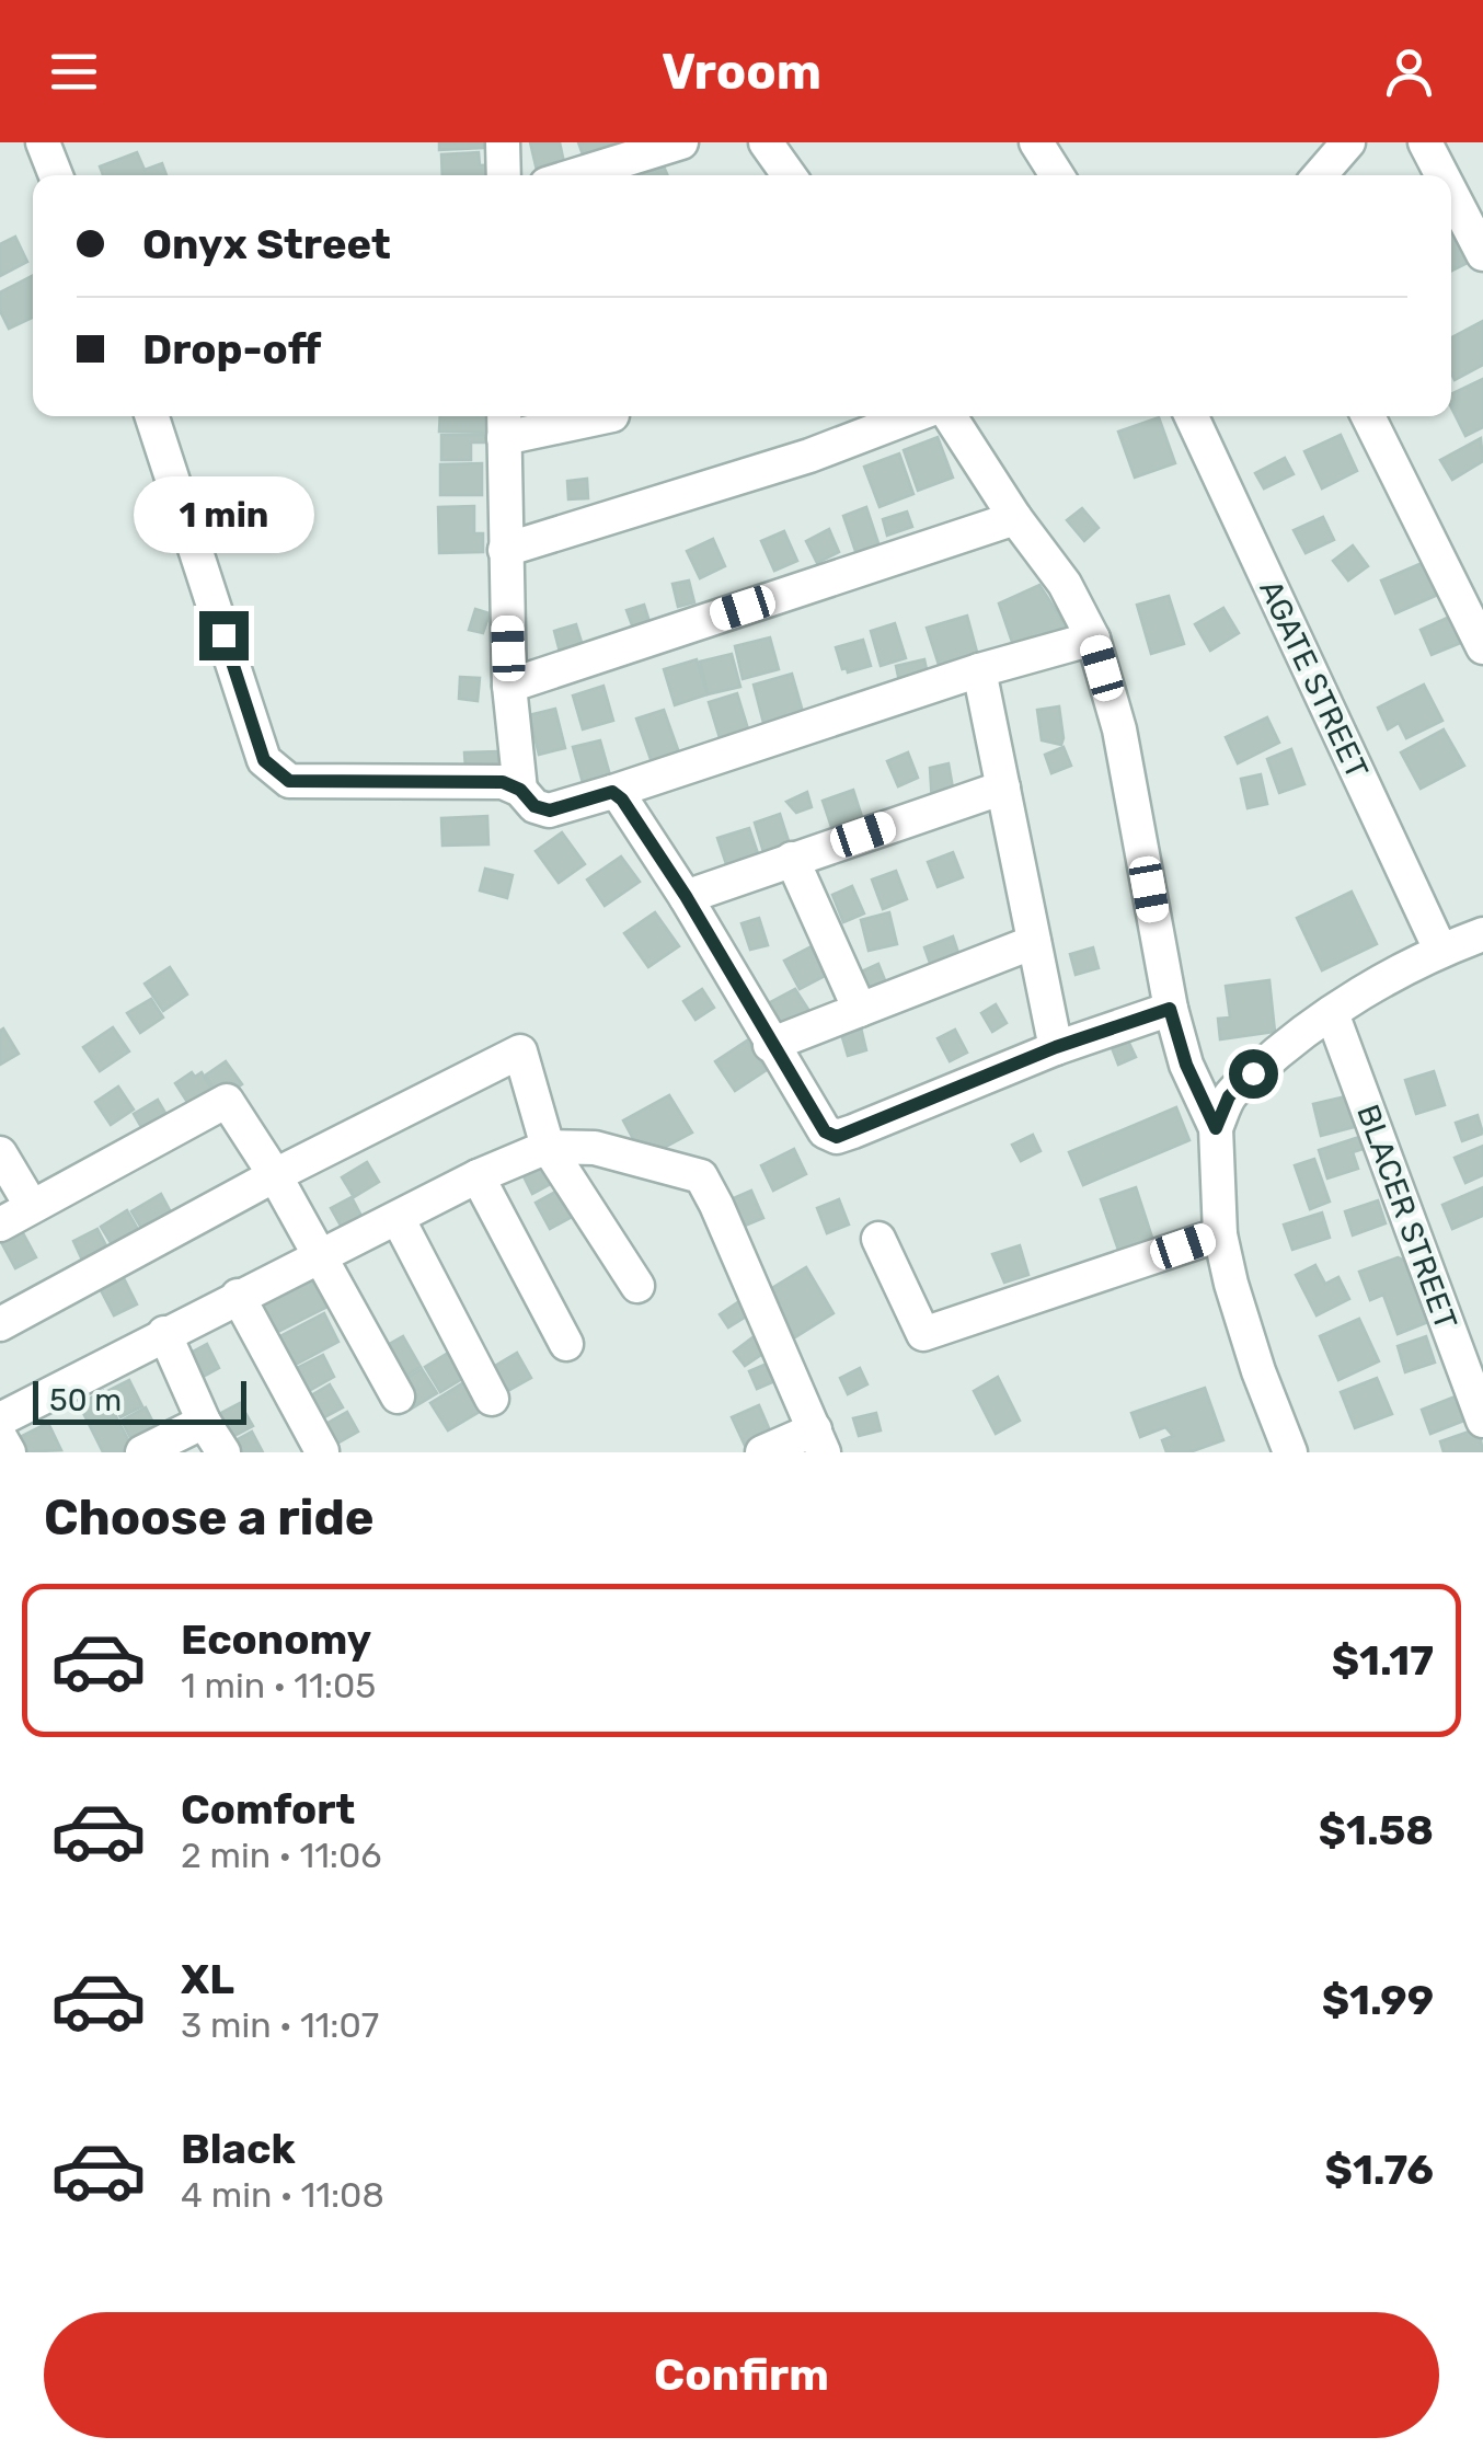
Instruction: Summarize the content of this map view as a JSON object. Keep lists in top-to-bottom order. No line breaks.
{"streets":{"street":["AGATE STREET","BLACER STREET"]},"scale_bar":"50 m","page":{"header":"Vroom","banner":["Onyx Street","Drop-off"],"bubble":"1 min","scale":"50 m","heading":"Choose a ride","list":[{"name":"Economy","note":"1 min · 11:05","value":"$1.17"},{"name":"Comfort","note":"2 min · 11:06","value":"$1.58"},{"name":"XL","note":"3 min · 11:07","value":"$1.99"},{"name":"Black","note":"4 min · 11:08","value":"$1.76"}],"buttons":"Confirm"}}
